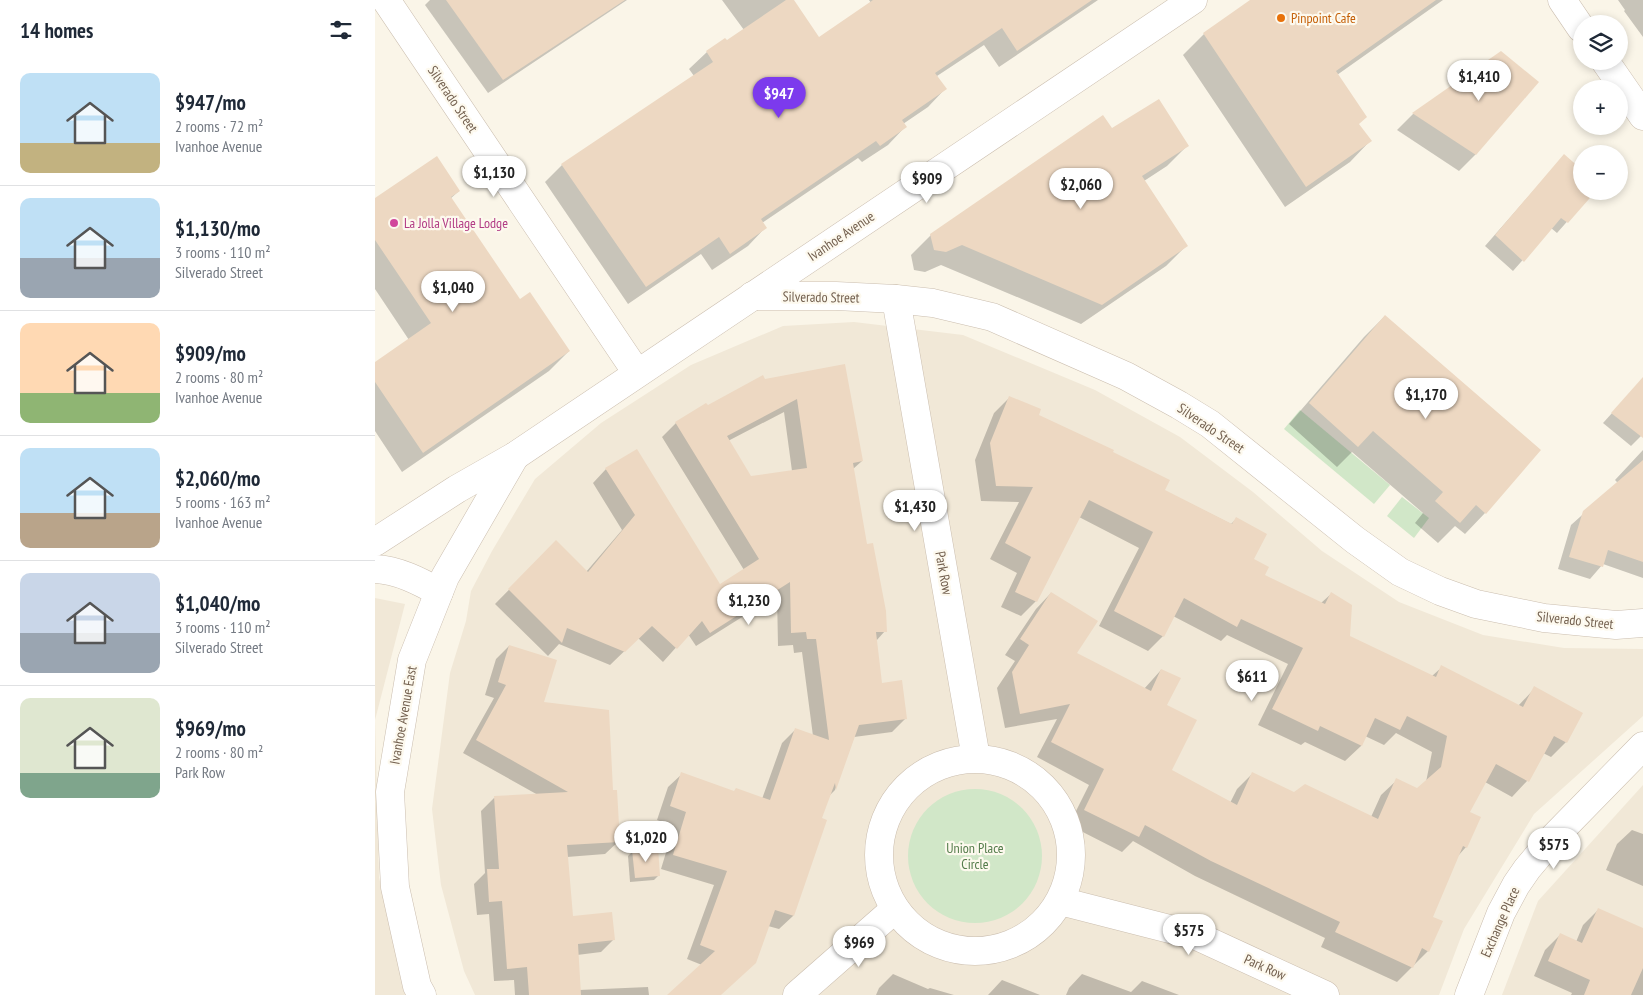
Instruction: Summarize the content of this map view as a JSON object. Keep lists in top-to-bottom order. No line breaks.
{"streets":{"street":["Silverado Street","Ivanhoe Avenue","Park Row","Ivanhoe Avenue East","Exchange Place"]},"crossings":[["Silverado Street","Ivanhoe Avenue"],["Silverado Street","Park Row"],["Ivanhoe Avenue","Ivanhoe Avenue East"]],"parks":["Union Place Circle"],"places":["Pinpoint Cafe","La Jolla Village Lodge"],"page":{"heading":"14 homes","map_buttons":["+","−"],"list":[{"name":"$947/mo","note":"2 rooms · 72 m² · Ivanhoe Avenue"},{"name":"$1,130/mo","note":"3 rooms · 110 m² · Silverado Street"},{"name":"$909/mo","note":"2 rooms · 80 m² · Ivanhoe Avenue"},{"name":"$2,060/mo","note":"5 rooms · 163 m² · Ivanhoe Avenue"},{"name":"$1,040/mo","note":"3 rooms · 110 m² · Silverado Street"},{"name":"$969/mo","note":"2 rooms · 80 m² · Park Row"}],"price":["$1,410","$947","$1,130","$909","$2,060","$1,040","$1,170","$1,430","$1,230","$611","$1,020","$575","$575","$969"]}}
